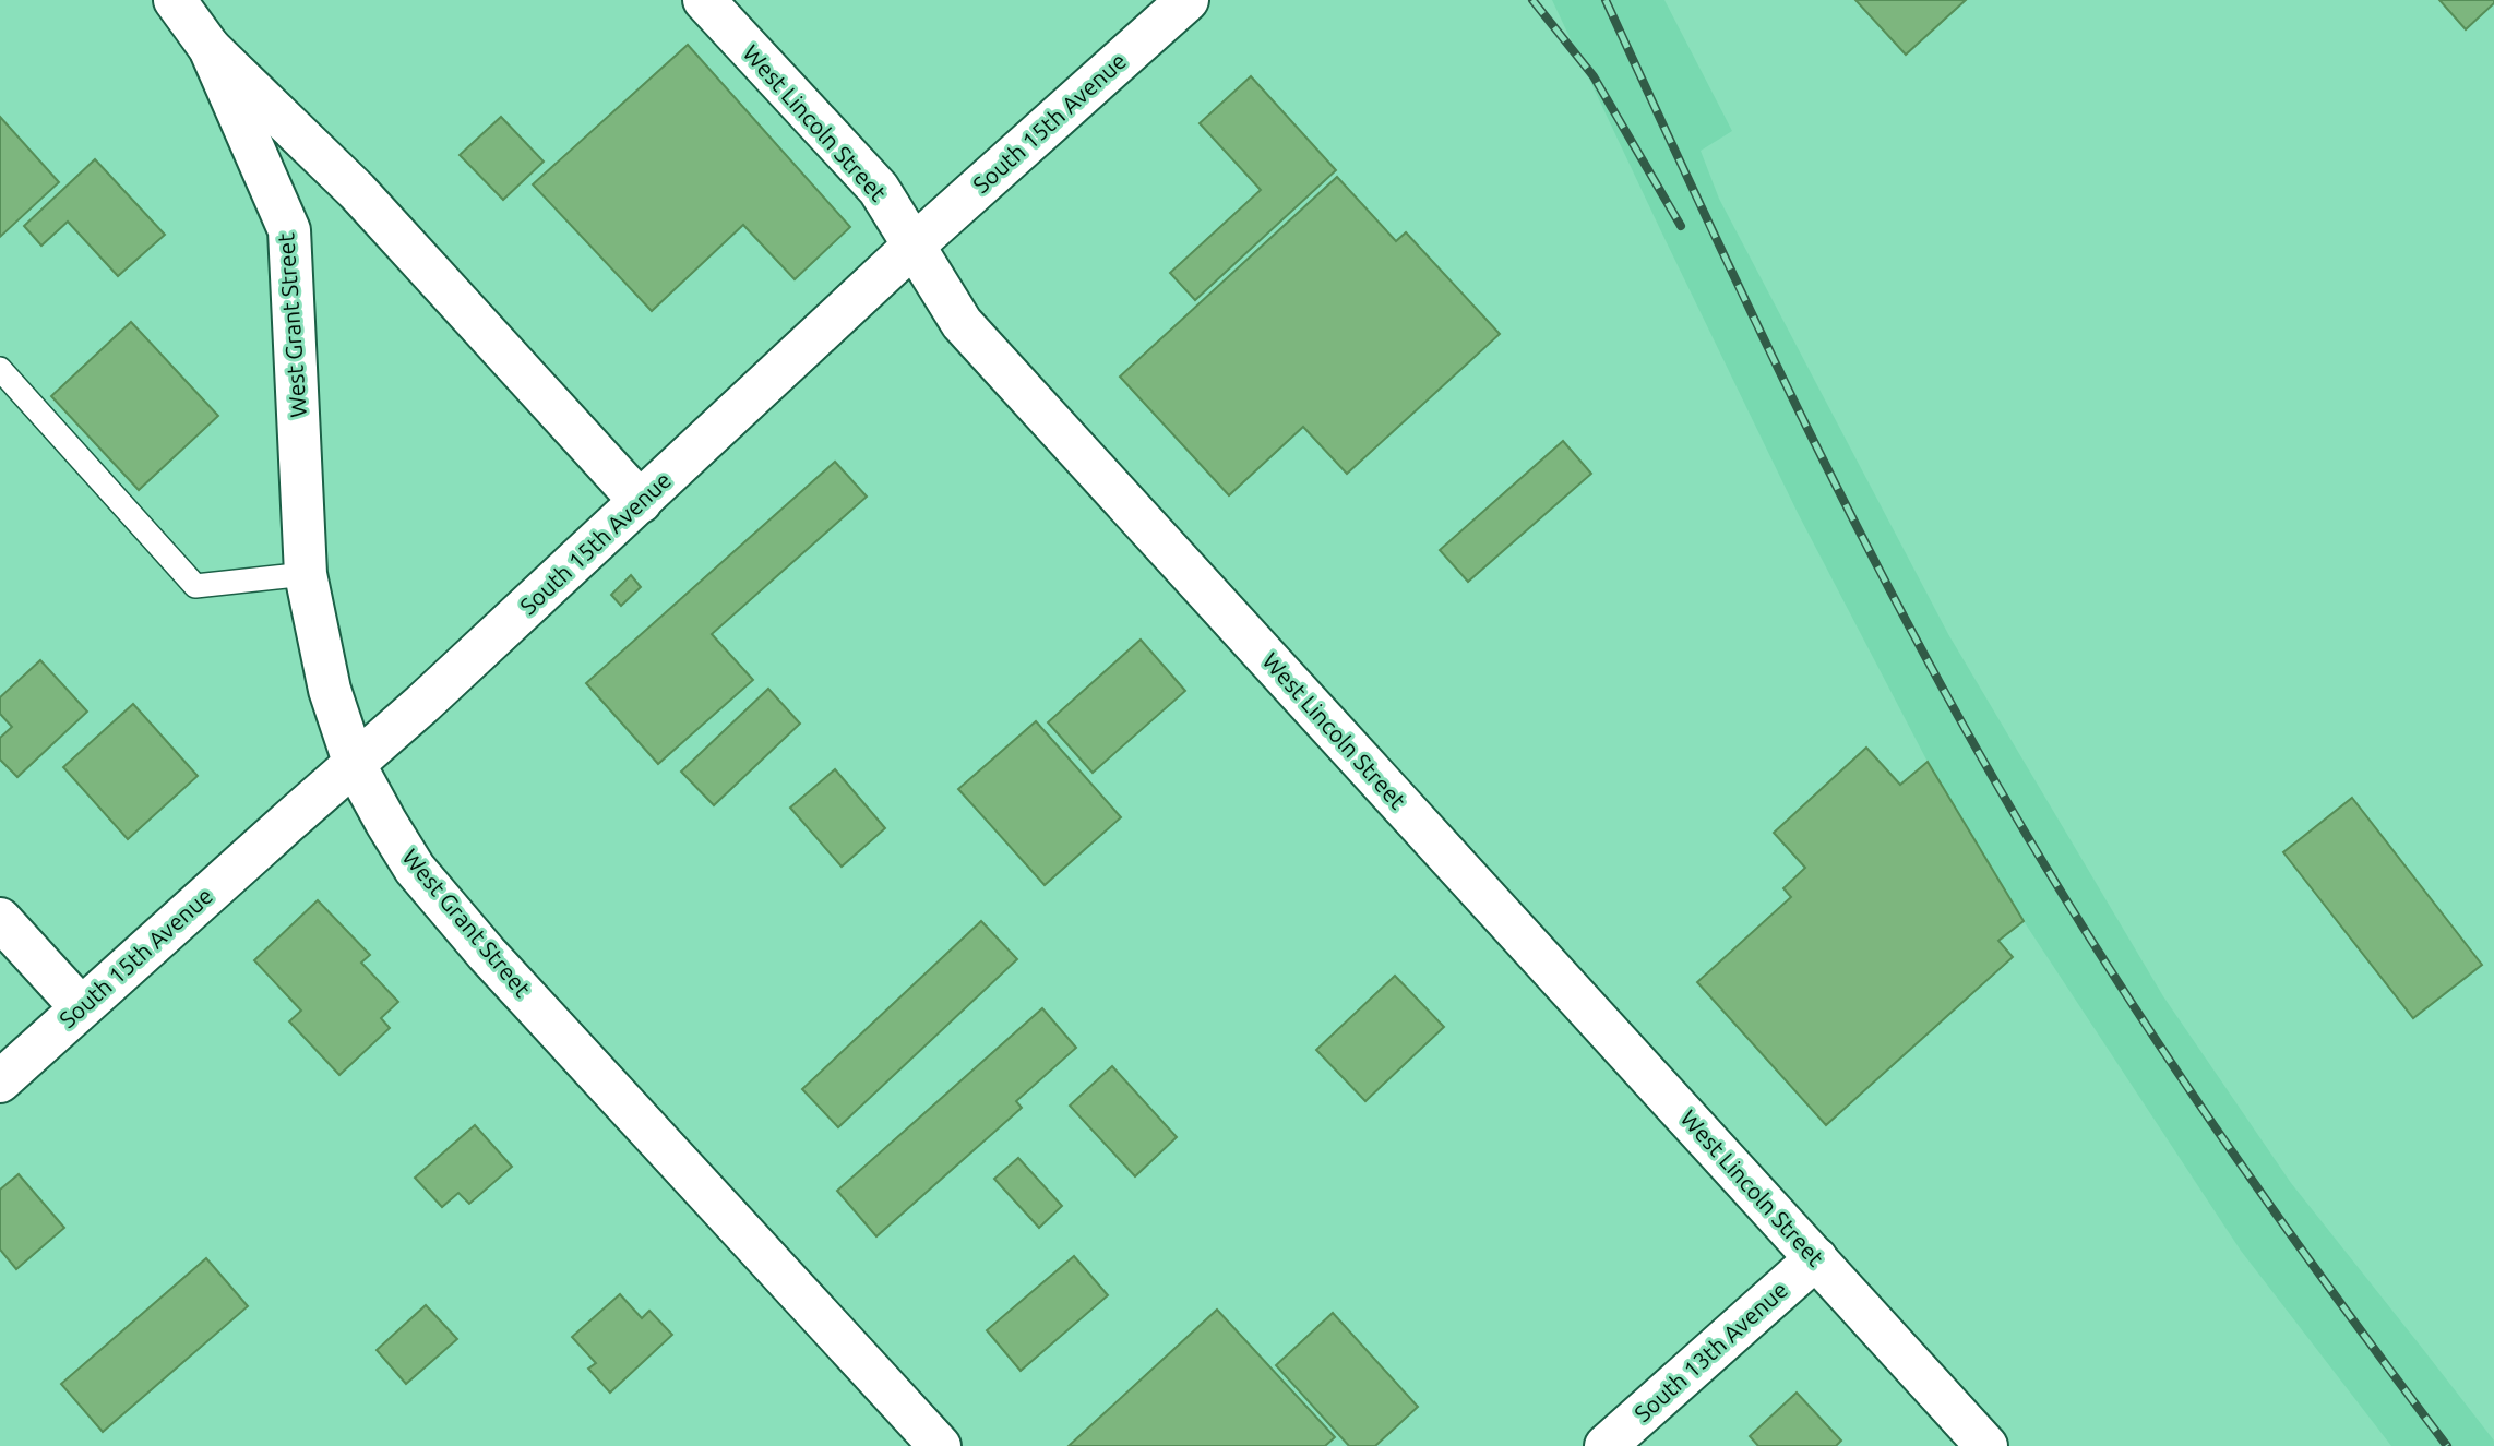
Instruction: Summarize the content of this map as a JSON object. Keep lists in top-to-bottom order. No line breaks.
{"streets":{"main road":["West Lincoln Street","South 15th Avenue","West Grant Street","South 13th Avenue"]},"crossings":[["West Lincoln Street","South 15th Avenue"],["West Lincoln Street","South 13th Avenue"],["South 15th Avenue","West Grant Street"]]}
